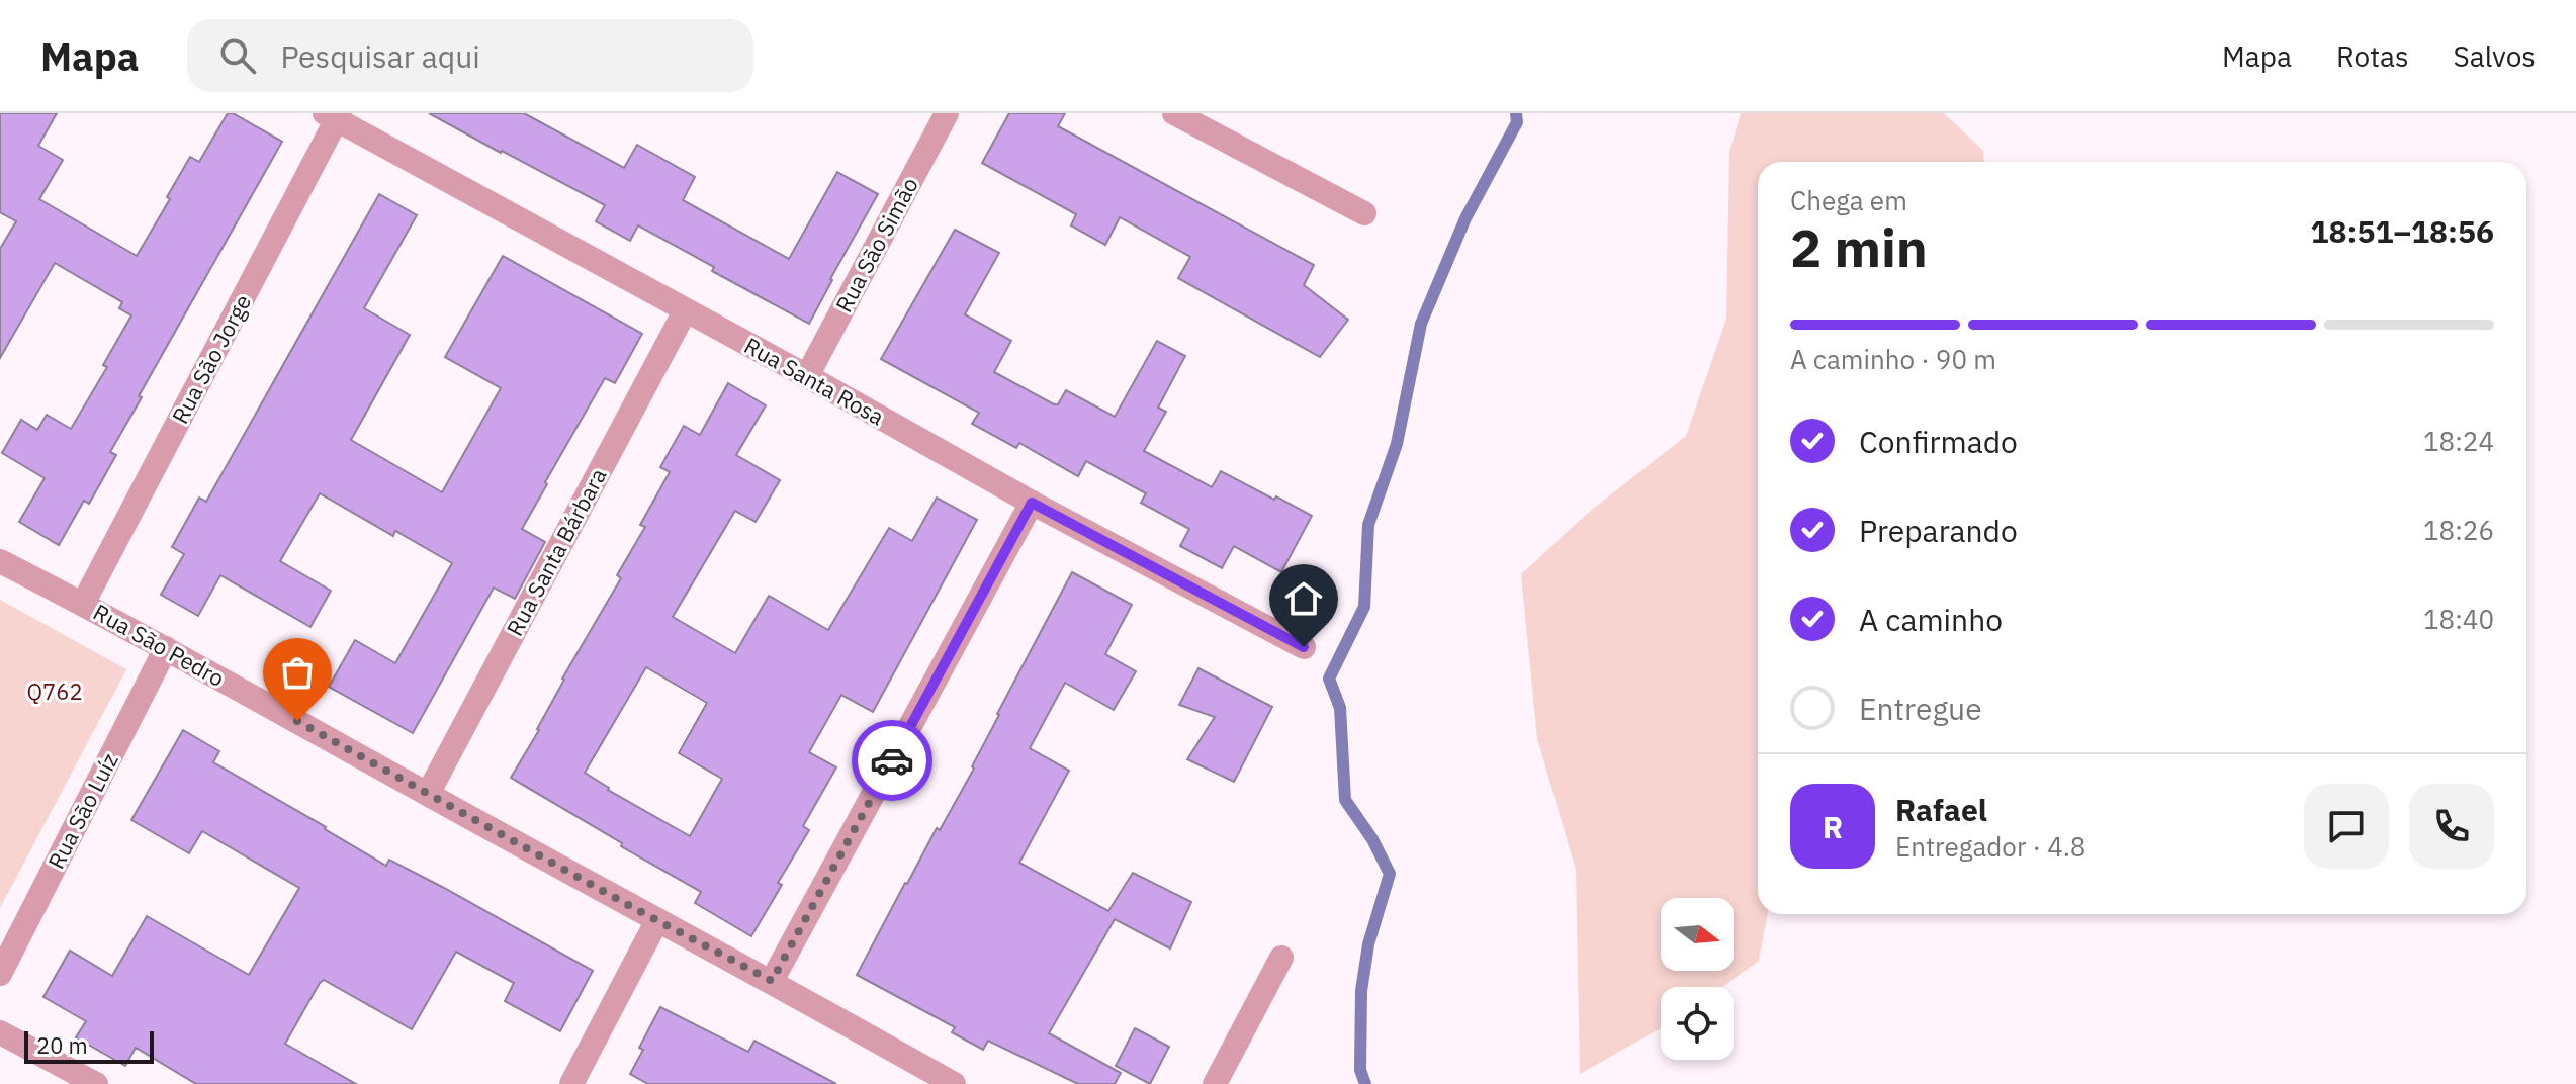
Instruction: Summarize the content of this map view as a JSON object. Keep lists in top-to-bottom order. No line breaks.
{"streets":{"street":["Rua São Simão","Rua São Jorge","Rua Santa Rosa","Rua Santa Bárbara","Rua São Pedro","Rua São Luíz"]},"crossings":[["Rua São Simão","Rua Santa Rosa"],["Rua São Jorge","Rua Santa Rosa"],["Rua São Jorge","Rua São Pedro"],["Rua Santa Rosa","Rua Santa Bárbara"],["Rua Santa Bárbara","Rua São Pedro"],["Rua São Pedro","Rua São Luíz"]],"parks":["Q762"],"scale_bar":"20 m","north":"right","page":{"header":"Mapa","search":"Pesquisar aqui","nav":["Mapa","Rotas","Salvos"],"heading":["2 min","Chega em","18:51–18:56"],"panel":["Rafael","Entregador · 4.8"],"bar":"A caminho · 90 m","list":[["Confirmado","18:24"],["Preparando","18:26"],["A caminho","18:40"],"Entregue"],"round":"R","scale":"20 m"}}
